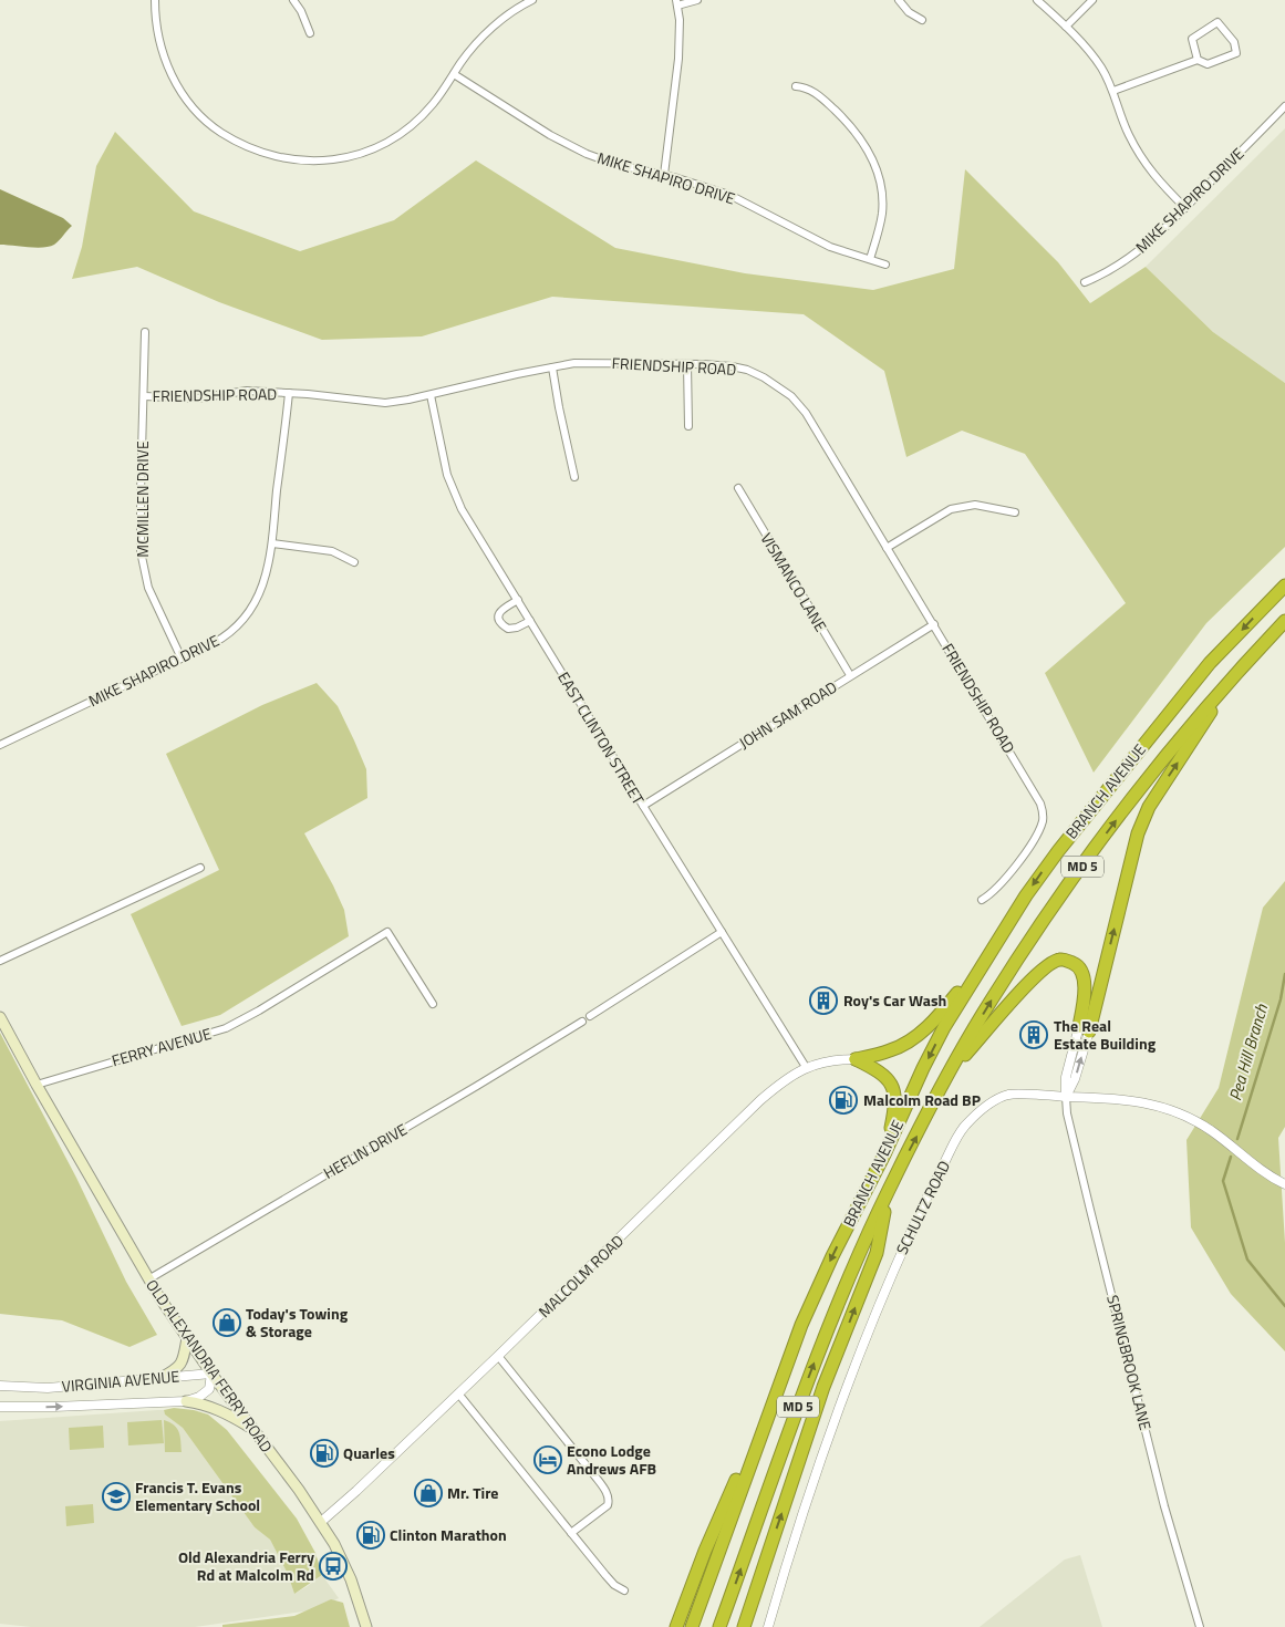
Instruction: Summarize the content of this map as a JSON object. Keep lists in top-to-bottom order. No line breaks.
{"streets":{"highway":["BRANCH AVENUE","MD 5"],"main road":["OLD ALEXANDRIA FERRY ROAD"],"street":["MIKE SHAPIRO DRIVE","FRIENDSHIP ROAD","MCMILLEN DRIVE","VISMANCO LANE","JOHN SAM ROAD","EAST CLINTON STREET","FERRY AVENUE","HEFLIN DRIVE","SCHULTZ ROAD","MALCOLM ROAD","SPRINGBROOK LANE","VIRGINIA AVENUE"]},"crossings":[["MIKE SHAPIRO DRIVE","FRIENDSHIP ROAD"],["MIKE SHAPIRO DRIVE","MCMILLEN DRIVE"],["FRIENDSHIP ROAD","MCMILLEN DRIVE"],["FRIENDSHIP ROAD","JOHN SAM ROAD"],["FRIENDSHIP ROAD","EAST CLINTON STREET"],["VISMANCO LANE","JOHN SAM ROAD"],["JOHN SAM ROAD","EAST CLINTON STREET"],["EAST CLINTON STREET","MALCOLM ROAD"],["FERRY AVENUE","OLD ALEXANDRIA FERRY ROAD"],["HEFLIN DRIVE","OLD ALEXANDRIA FERRY ROAD"],["SCHULTZ ROAD","SPRINGBROOK LANE"],["MALCOLM ROAD","OLD ALEXANDRIA FERRY ROAD"],["OLD ALEXANDRIA FERRY ROAD","VIRGINIA AVENUE"]],"water":["Pea Hill Branch"],"places":{"building":["Roy's Car Wash","The Real Estate Building"],"fuel station":["Malcolm Road BP","Quarles","Clinton Marathon"],"shop":["Today's Towing & Storage","Mr. Tire"],"hotel":["Econo Lodge Andrews AFB"],"school or university":["Francis T. Evans Elementary School"],"bus stop":["Old Alexandria Ferry Rd at Malcolm Rd"]}}
